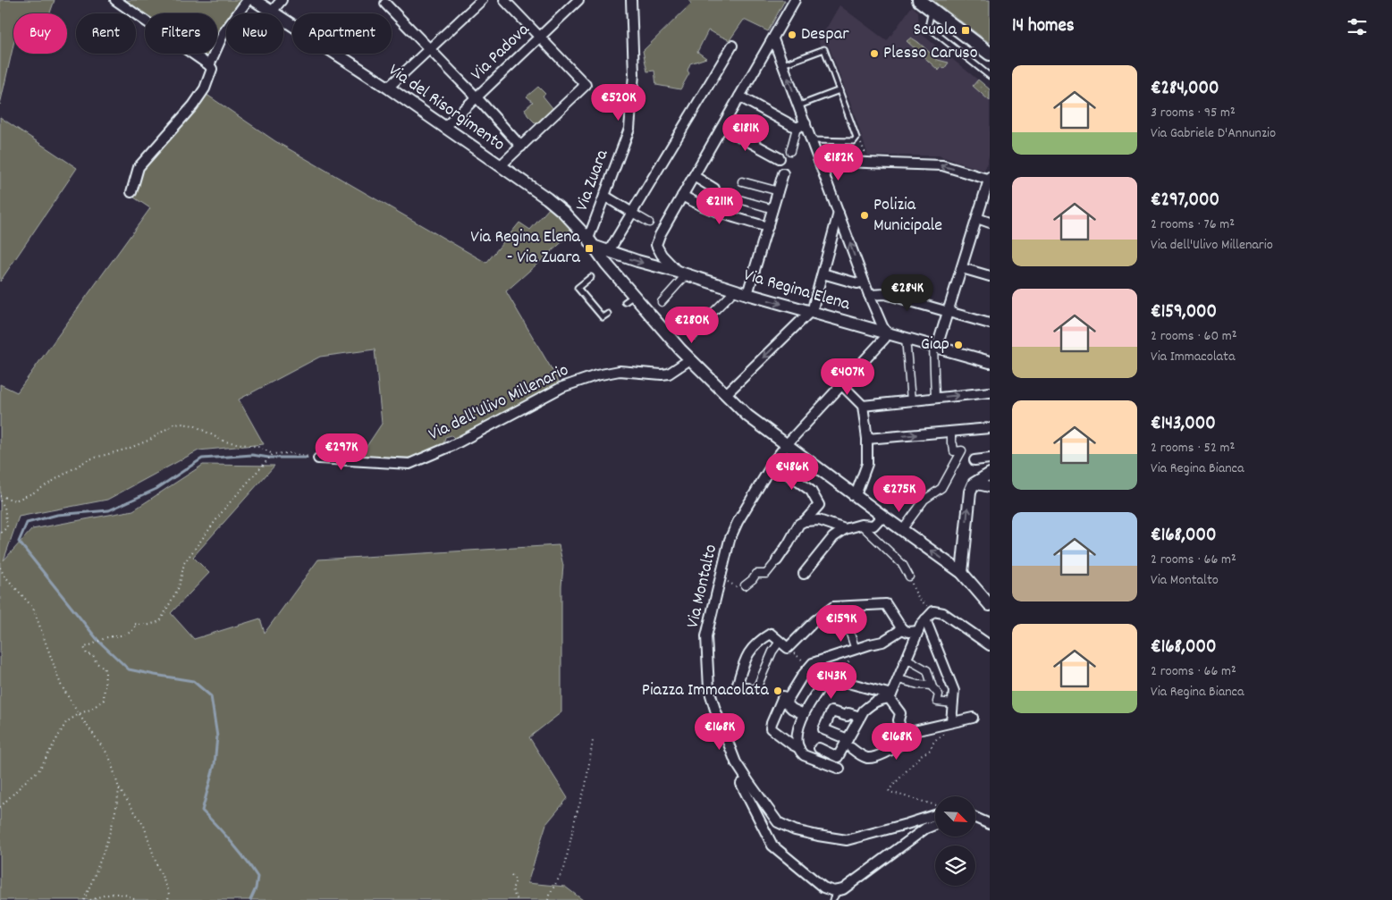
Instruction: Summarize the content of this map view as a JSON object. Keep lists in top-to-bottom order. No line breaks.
{"streets":{"street":["Via Padova","Via del Risorgimento","Via Zuara","Via Regina Elena","Via dell'Ulivo Millenario","Via Montalto"]},"crossings":[["Via Padova","Via del Risorgimento"],["Via del Risorgimento","Via Zuara"],["Via del Risorgimento","Via Regina Elena"],["Via del Risorgimento","Via dell'Ulivo Millenario"],["Via del Risorgimento","Via Montalto"],["Via Zuara","Via Regina Elena"],["Via Regina Elena","Via Montalto"]],"places":{"transit":["Scuola","Via Regina Elena - Via Zuara"],"other":["Despar","Plesso Caruso","Polizia Municipale","Giap","Piazza Immacolata"]},"north":"bottom right","page":{"heading":"14 homes","chip":["Buy","Rent","Filters","New","Apartment"],"list":[{"name":"€284,000","note":"3 rooms · 95 m² · Via Gabriele D'Annunzio"},{"name":"€297,000","note":"2 rooms · 76 m² · Via dell'Ulivo Millenario"},{"name":"€159,000","note":"2 rooms · 60 m² · Via Immacolata"},{"name":"€143,000","note":"2 rooms · 52 m² · Via Regina Bianca"},{"name":"€168,000","note":"2 rooms · 66 m² · Via Montalto"},{"name":"€168,000","note":"2 rooms · 66 m² · Via Regina Bianca"}],"price":["€520K","€181K","€182K","€211K","€284K","€280K","€407K","€297K","€486K","€275K","€159K","€143K","€168K","€168K"]}}
